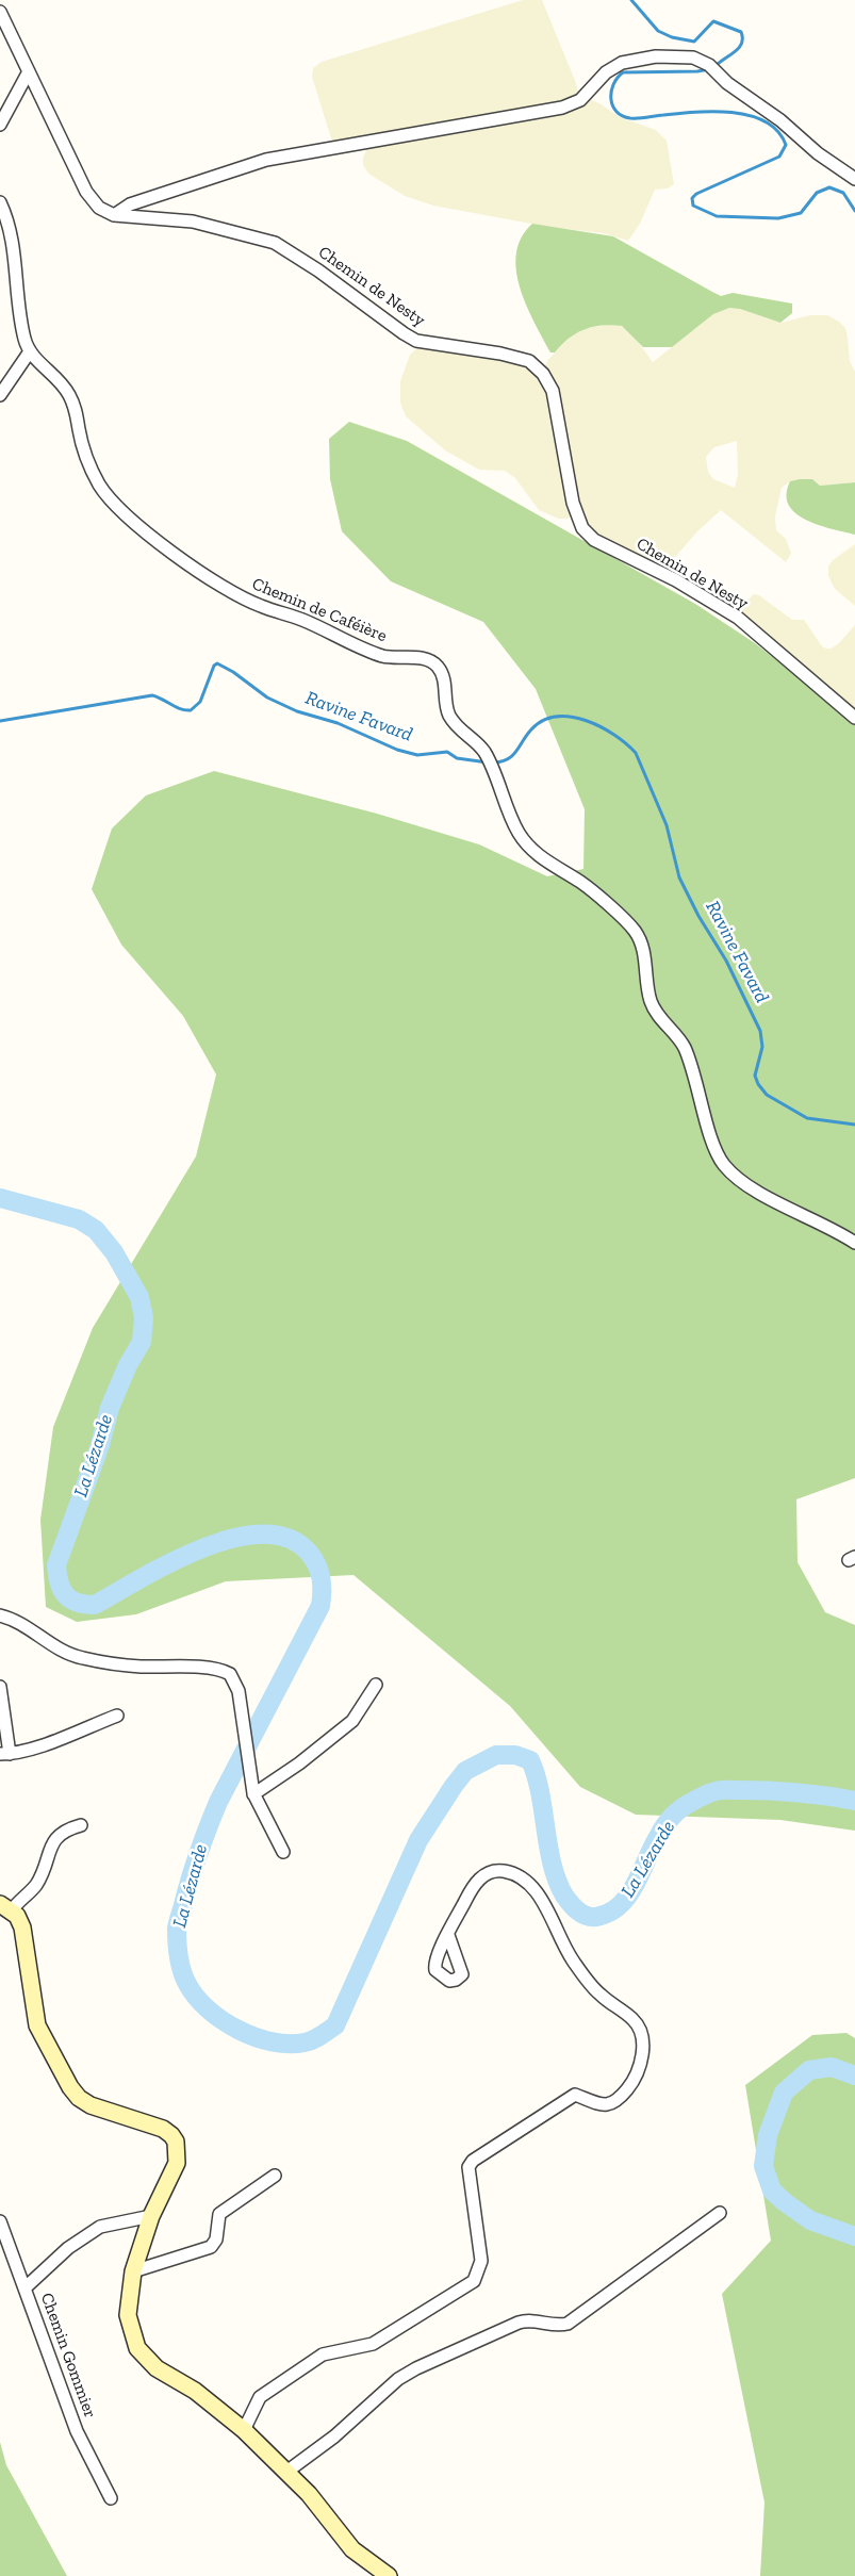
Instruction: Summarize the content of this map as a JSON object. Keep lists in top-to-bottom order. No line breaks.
{"streets":{"street":["Chemin de Nesty","Chemin de Caféière","Chemin Gommier"]},"water":["Ravine Favard","La Lézarde"]}
